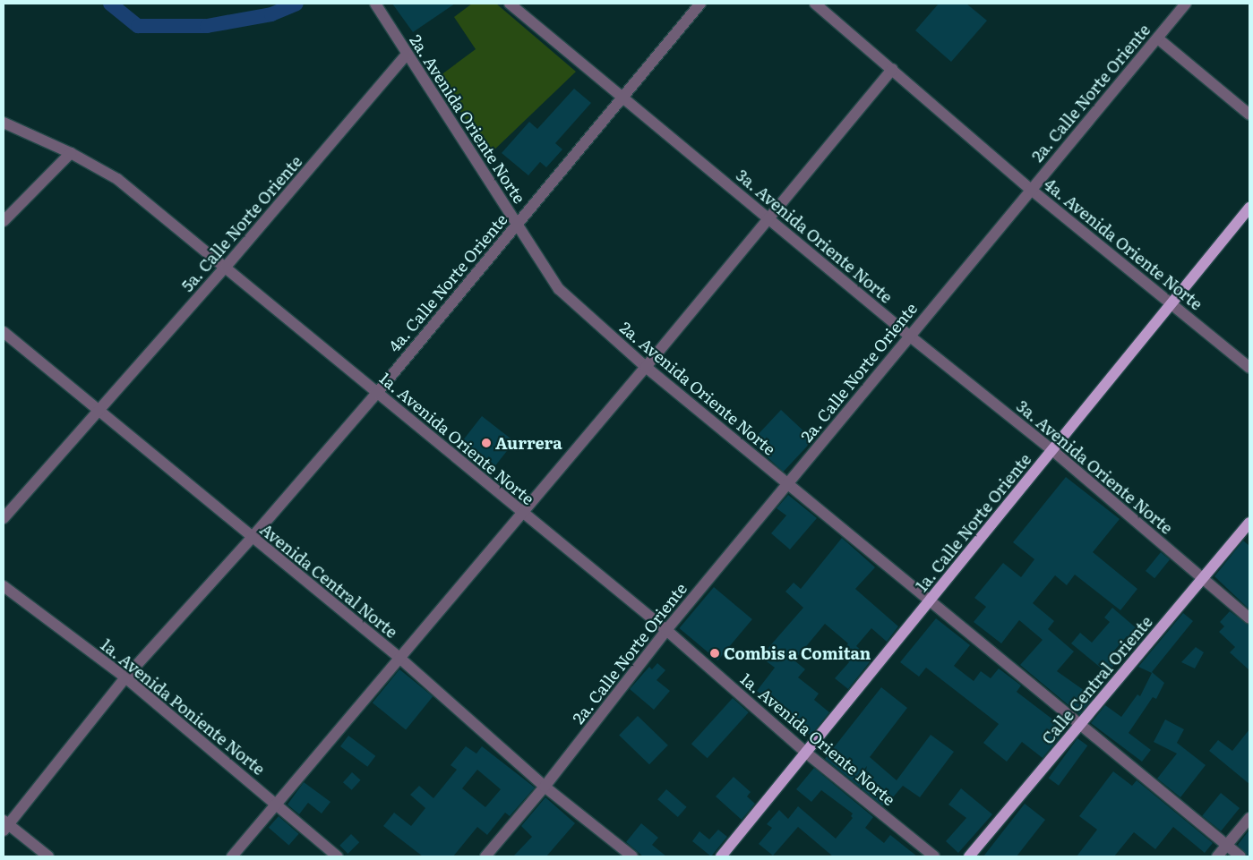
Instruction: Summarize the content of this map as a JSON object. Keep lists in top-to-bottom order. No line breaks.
{"streets":{"main road":["1a. Calle Norte Oriente","Calle Central Oriente"],"street":["2a. Calle Norte Oriente","2a. Avenida Oriente Norte","5a. Calle Norte Oriente","3a. Avenida Oriente Norte","4a. Avenida Oriente Norte","4a. Calle Norte Oriente","1a. Avenida Oriente Norte","Avenida Central Norte","1a. Avenida Poniente Norte"]},"crossings":[["2a. Calle Norte Oriente","2a. Avenida Oriente Norte"],["2a. Calle Norte Oriente","3a. Avenida Oriente Norte"],["2a. Calle Norte Oriente","4a. Avenida Oriente Norte"],["2a. Calle Norte Oriente","1a. Avenida Oriente Norte"],["2a. Calle Norte Oriente","Avenida Central Norte"],["2a. Avenida Oriente Norte","5a. Calle Norte Oriente"],["2a. Avenida Oriente Norte","4a. Calle Norte Oriente"],["2a. Avenida Oriente Norte","1a. Calle Norte Oriente"],["2a. Avenida Oriente Norte","Calle Central Oriente"],["5a. Calle Norte Oriente","1a. Avenida Oriente Norte"],["5a. Calle Norte Oriente","Avenida Central Norte"],["3a. Avenida Oriente Norte","4a. Calle Norte Oriente"],["3a. Avenida Oriente Norte","1a. Calle Norte Oriente"],["3a. Avenida Oriente Norte","Calle Central Oriente"],["4a. Avenida Oriente Norte","1a. Calle Norte Oriente"],["4a. Calle Norte Oriente","1a. Avenida Oriente Norte"],["4a. Calle Norte Oriente","Avenida Central Norte"],["4a. Calle Norte Oriente","1a. Avenida Poniente Norte"],["1a. Avenida Oriente Norte","1a. Calle Norte Oriente"]],"places":["Aurrera","Combis a Comitan"]}
